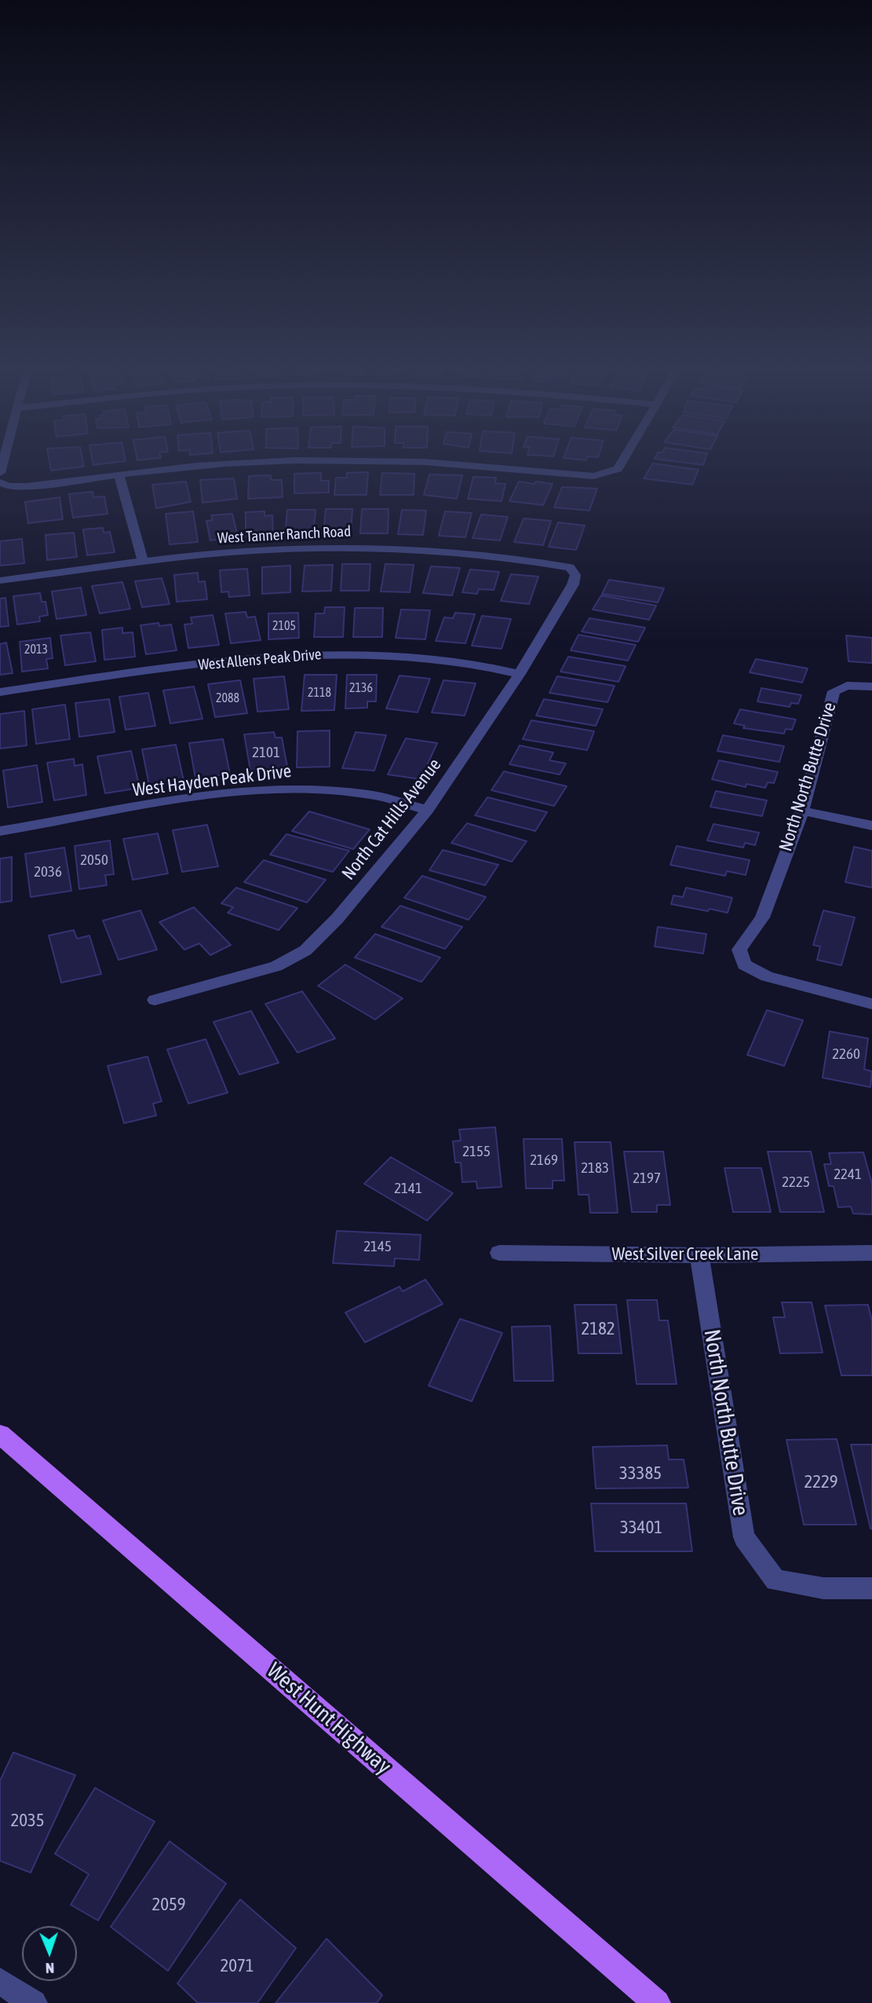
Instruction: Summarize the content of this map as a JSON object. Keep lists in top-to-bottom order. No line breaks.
{"streets":{"main road":["West Hunt Highway"],"street":["West Tanner Ranch Road","West Allens Peak Drive","North North Butte Drive","West Hayden Peak Drive","North Cat Hills Avenue","West Silver Creek Lane"]},"crossings":[["West Tanner Ranch Road","North Cat Hills Avenue"],["West Allens Peak Drive","North Cat Hills Avenue"],["North North Butte Drive","West Silver Creek Lane"],["West Hayden Peak Drive","North Cat Hills Avenue"]],"house_numbers":["2105","2013","2136","2118","2088","2101","2050","2036","2260","2155","2169","2183","2241","2197","2225","2141","2145","2182","33385","2229","33401","2035","2059","2071"],"north":"bottom"}
